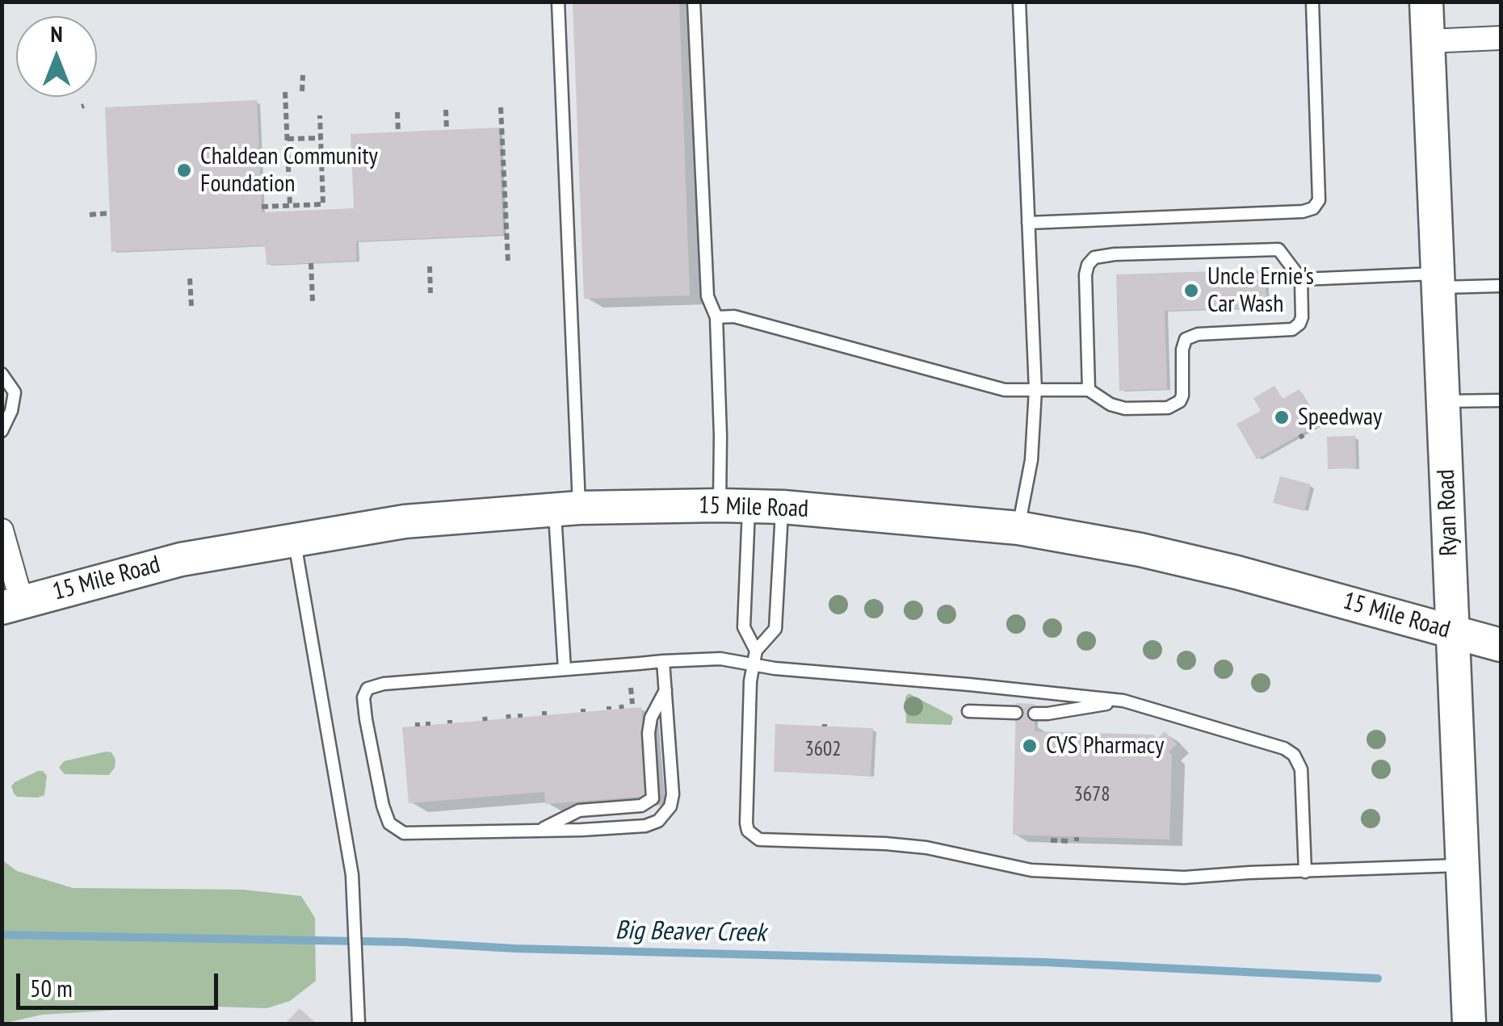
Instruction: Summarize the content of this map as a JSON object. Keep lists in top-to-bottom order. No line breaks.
{"streets":{"main road":["15 Mile Road","Ryan Road"]},"crossings":[["15 Mile Road","Ryan Road"]],"water":["Big Beaver Creek"],"places":["Chaldean Community Foundation","Uncle Ernie's Car Wash","Speedway","CVS Pharmacy"],"house_numbers":["3602","3678"],"scale_bar":"50 m","north":"top"}
